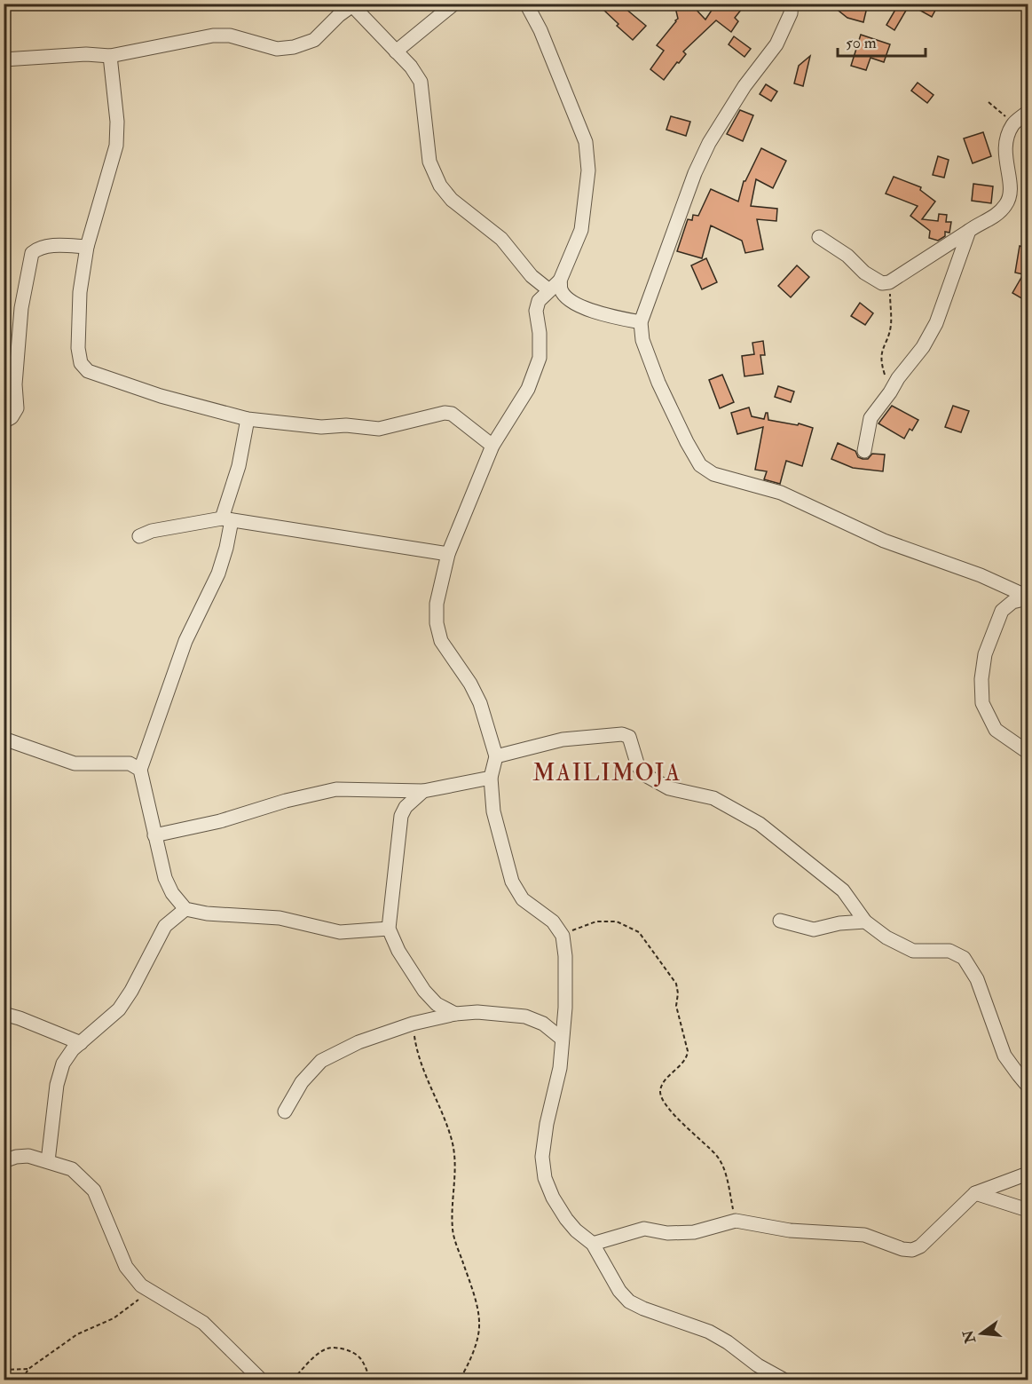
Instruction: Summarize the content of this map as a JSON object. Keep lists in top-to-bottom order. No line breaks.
{"districts":["MAILIMOJA"],"scale_bar":"50 m","north":"left"}
